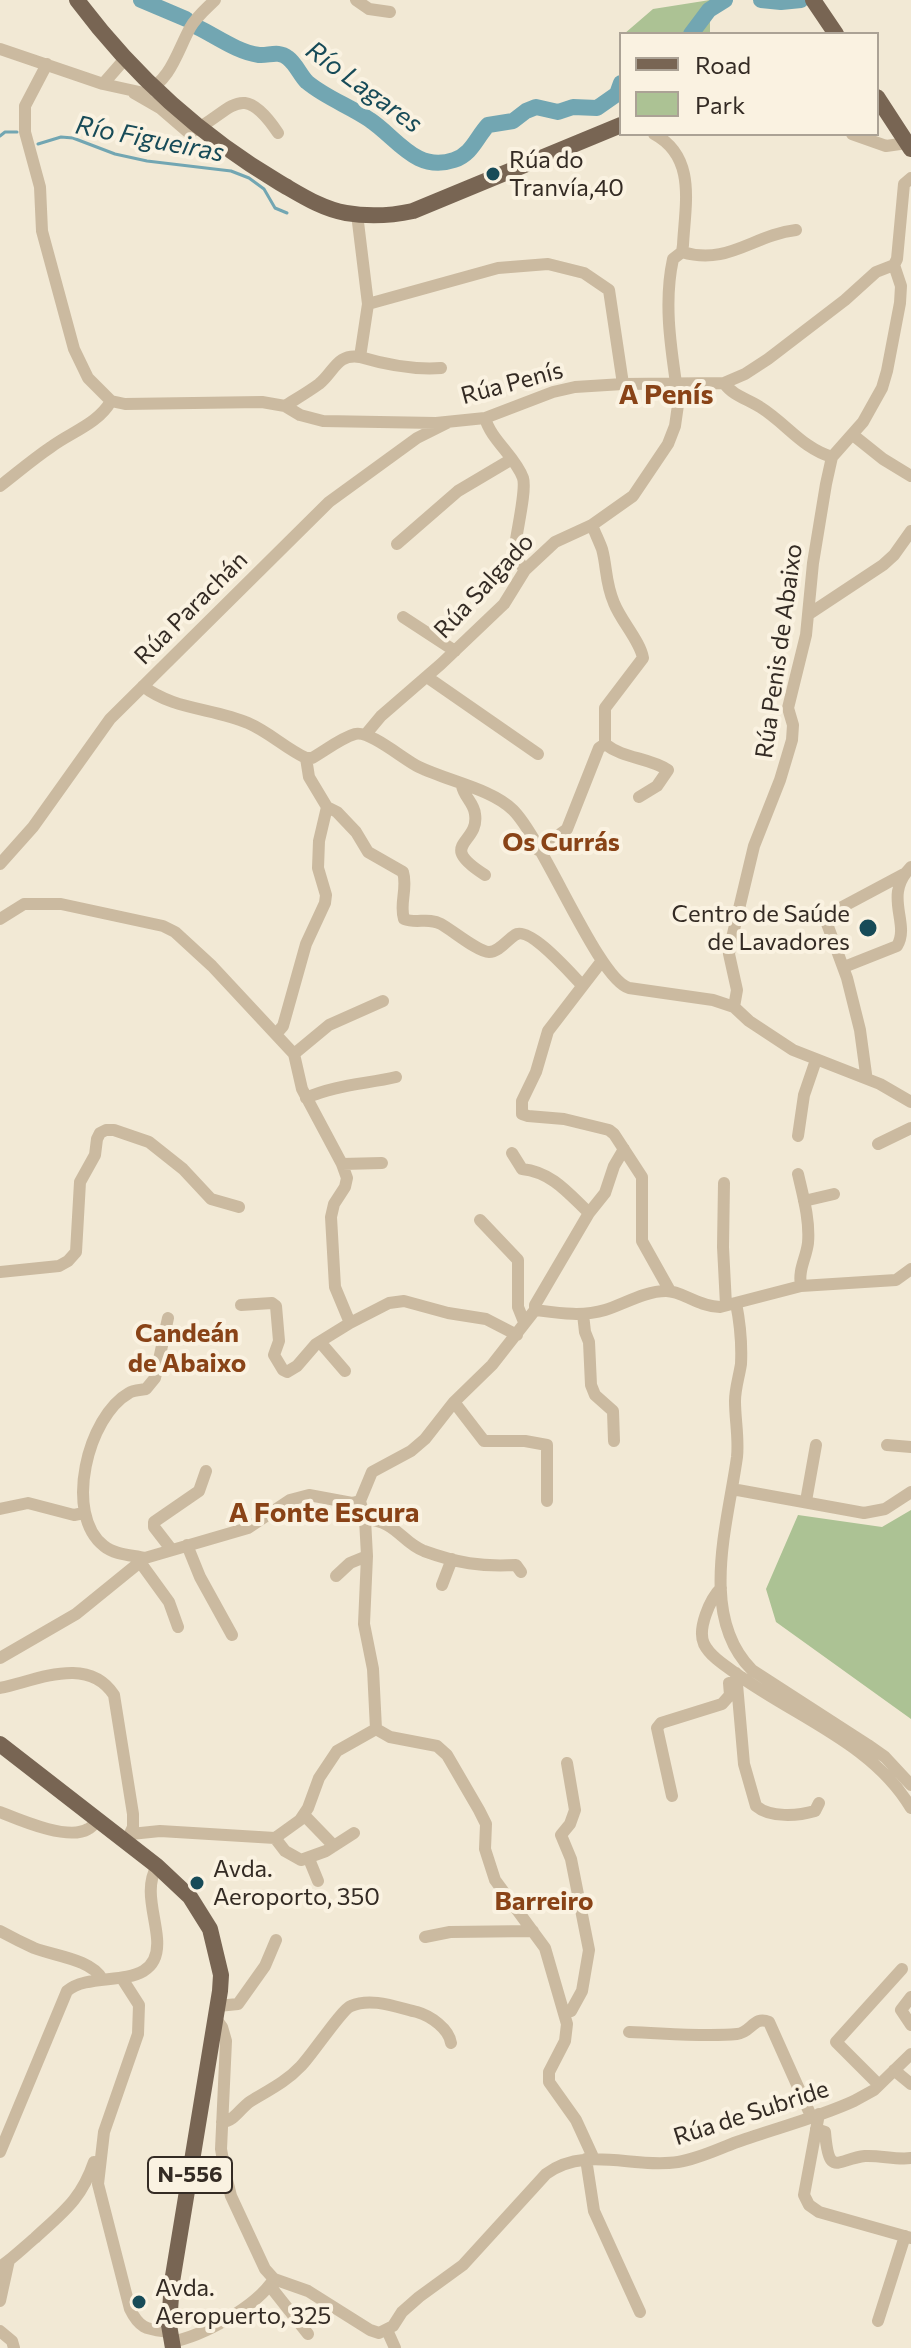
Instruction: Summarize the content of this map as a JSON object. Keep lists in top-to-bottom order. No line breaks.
{"streets":{"main road":["N-556"],"street":["Rúa Penís","Rúa Salgado","Rúa Parachán","Rúa Penis de Abaixo","Rúa de Subride"]},"crossings":[["Rúa Penís","Rúa Salgado"],["Rúa Penís","Rúa Parachán"]],"districts":["A Penís","Os Currás","Candeán de Abaixo","A Fonte Escura","Barreiro"],"water":["Río Lagares","Río Figueiras"],"places":["Rúa do Tranvía,40","Centro de Saúde de Lavadores","Avda. Aeroporto, 350","Avda. Aeropuerto, 325"],"legend":["Road","Park"]}
